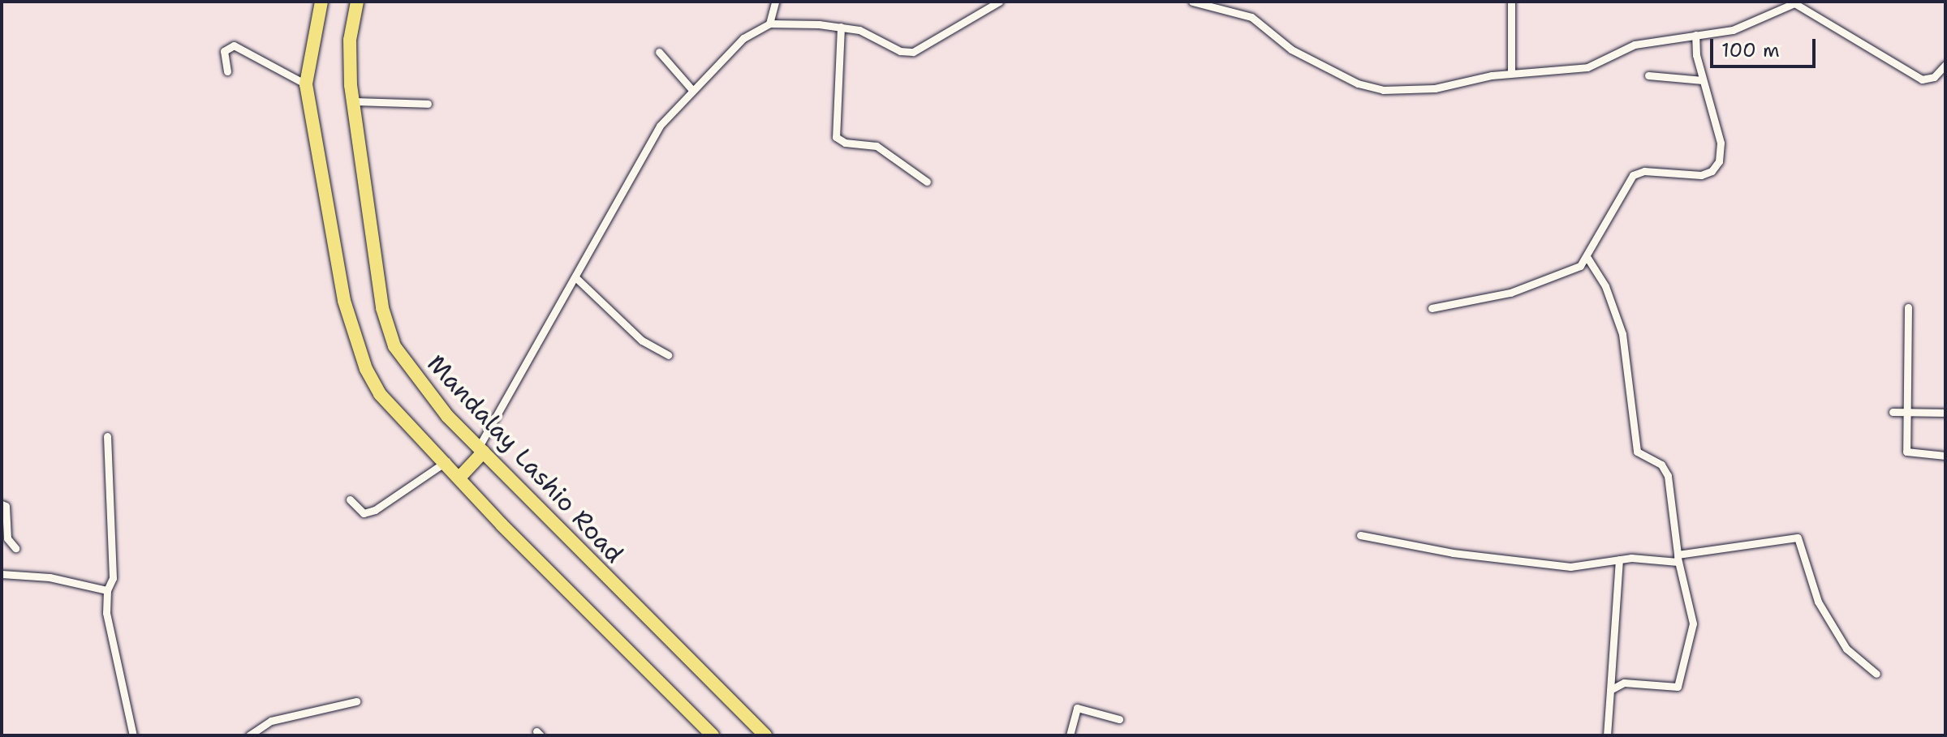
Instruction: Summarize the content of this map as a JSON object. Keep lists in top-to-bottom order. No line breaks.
{"streets":{"highway":["Mandalay Lashio Road"]},"scale_bar":"100 m"}
